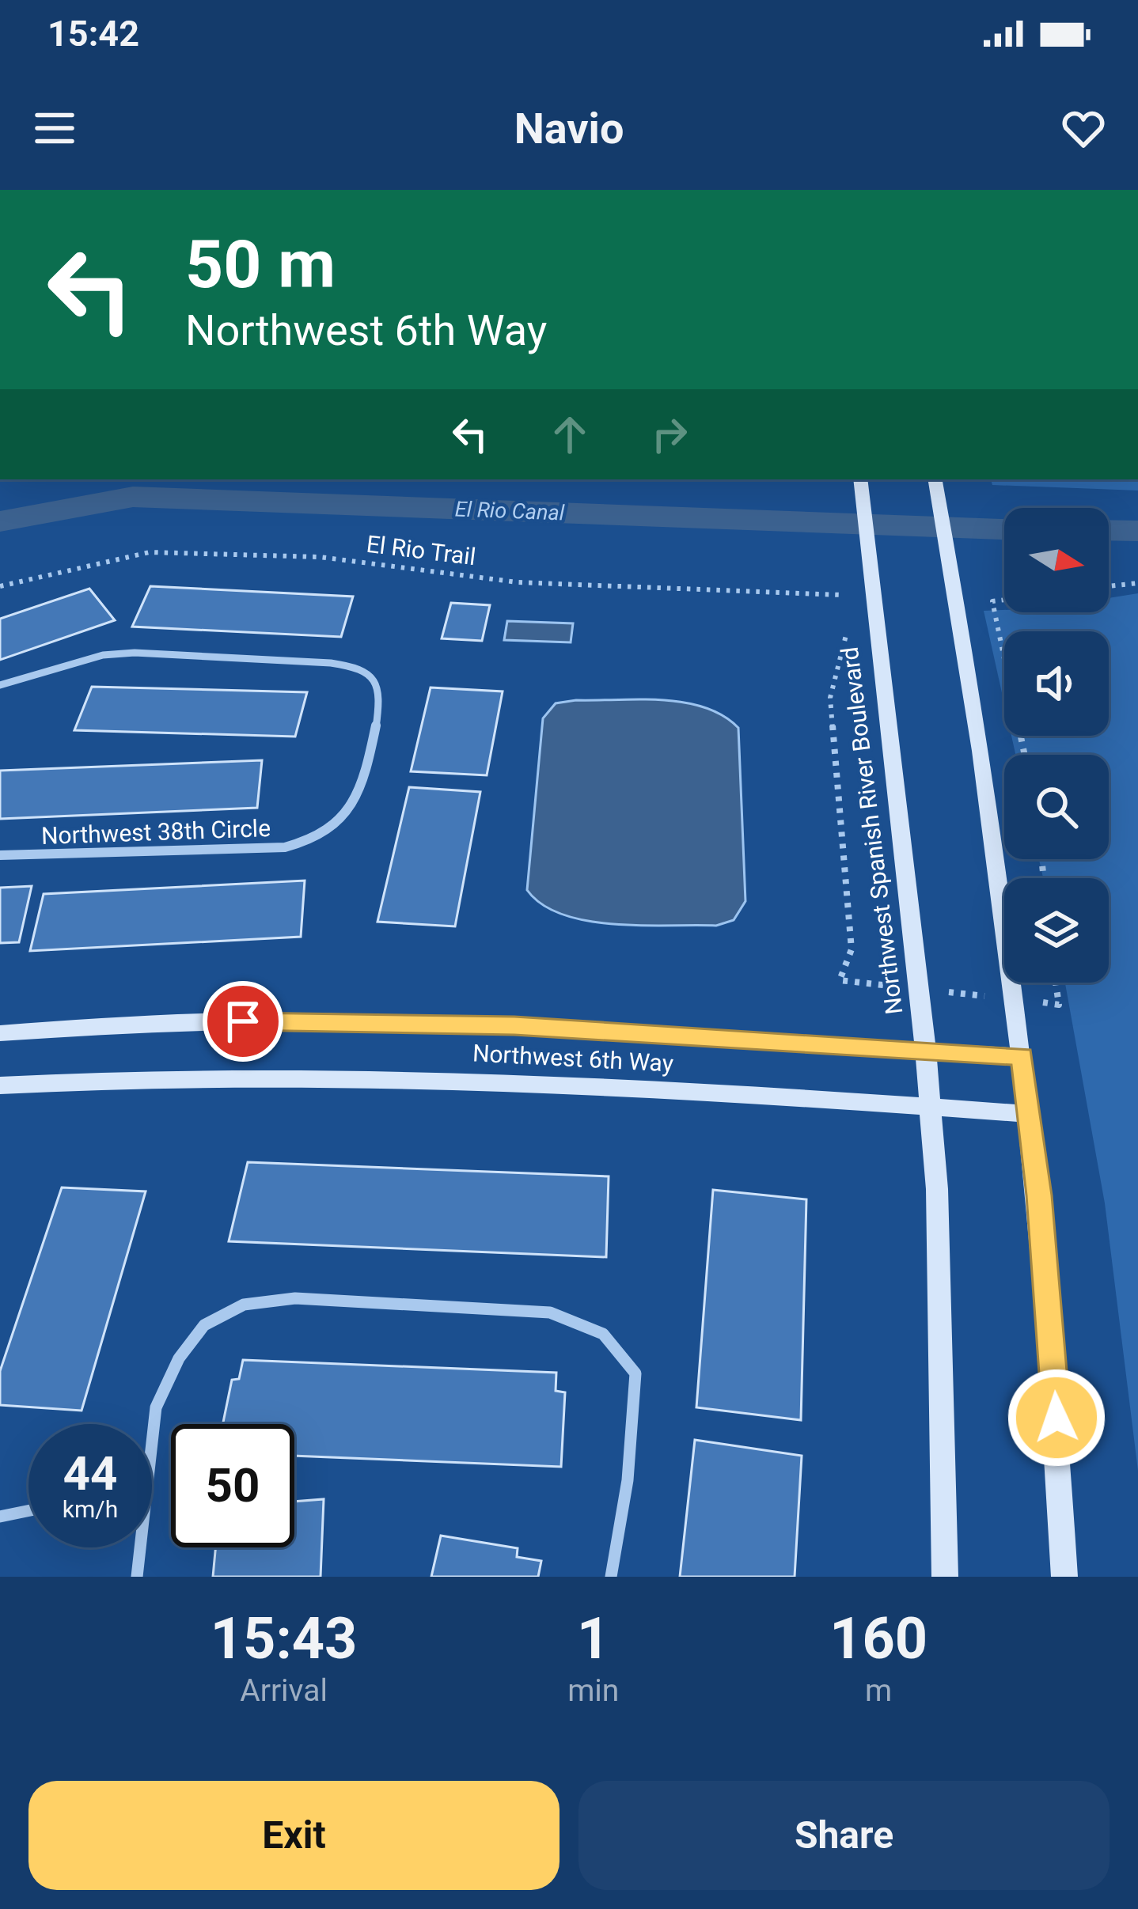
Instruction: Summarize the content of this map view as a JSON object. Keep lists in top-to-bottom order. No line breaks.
{"streets":{"main road":["Northwest Spanish River Boulevard","Northwest 6th Way"],"street":["Northwest 38th Circle"],"path":["El Rio Trail"]},"crossings":[["Northwest Spanish River Boulevard","Northwest 6th Way"]],"water":["El Rio Canal"],"north":"right","page":{"status":"15:42","header":"Navio","turn":["50 m","Northwest 6th Way"],"speed":"44 km/h","limit":"50","eta":["15:43","Arrival","1","min","160","m"],"buttons":["Exit","Share"]}}
